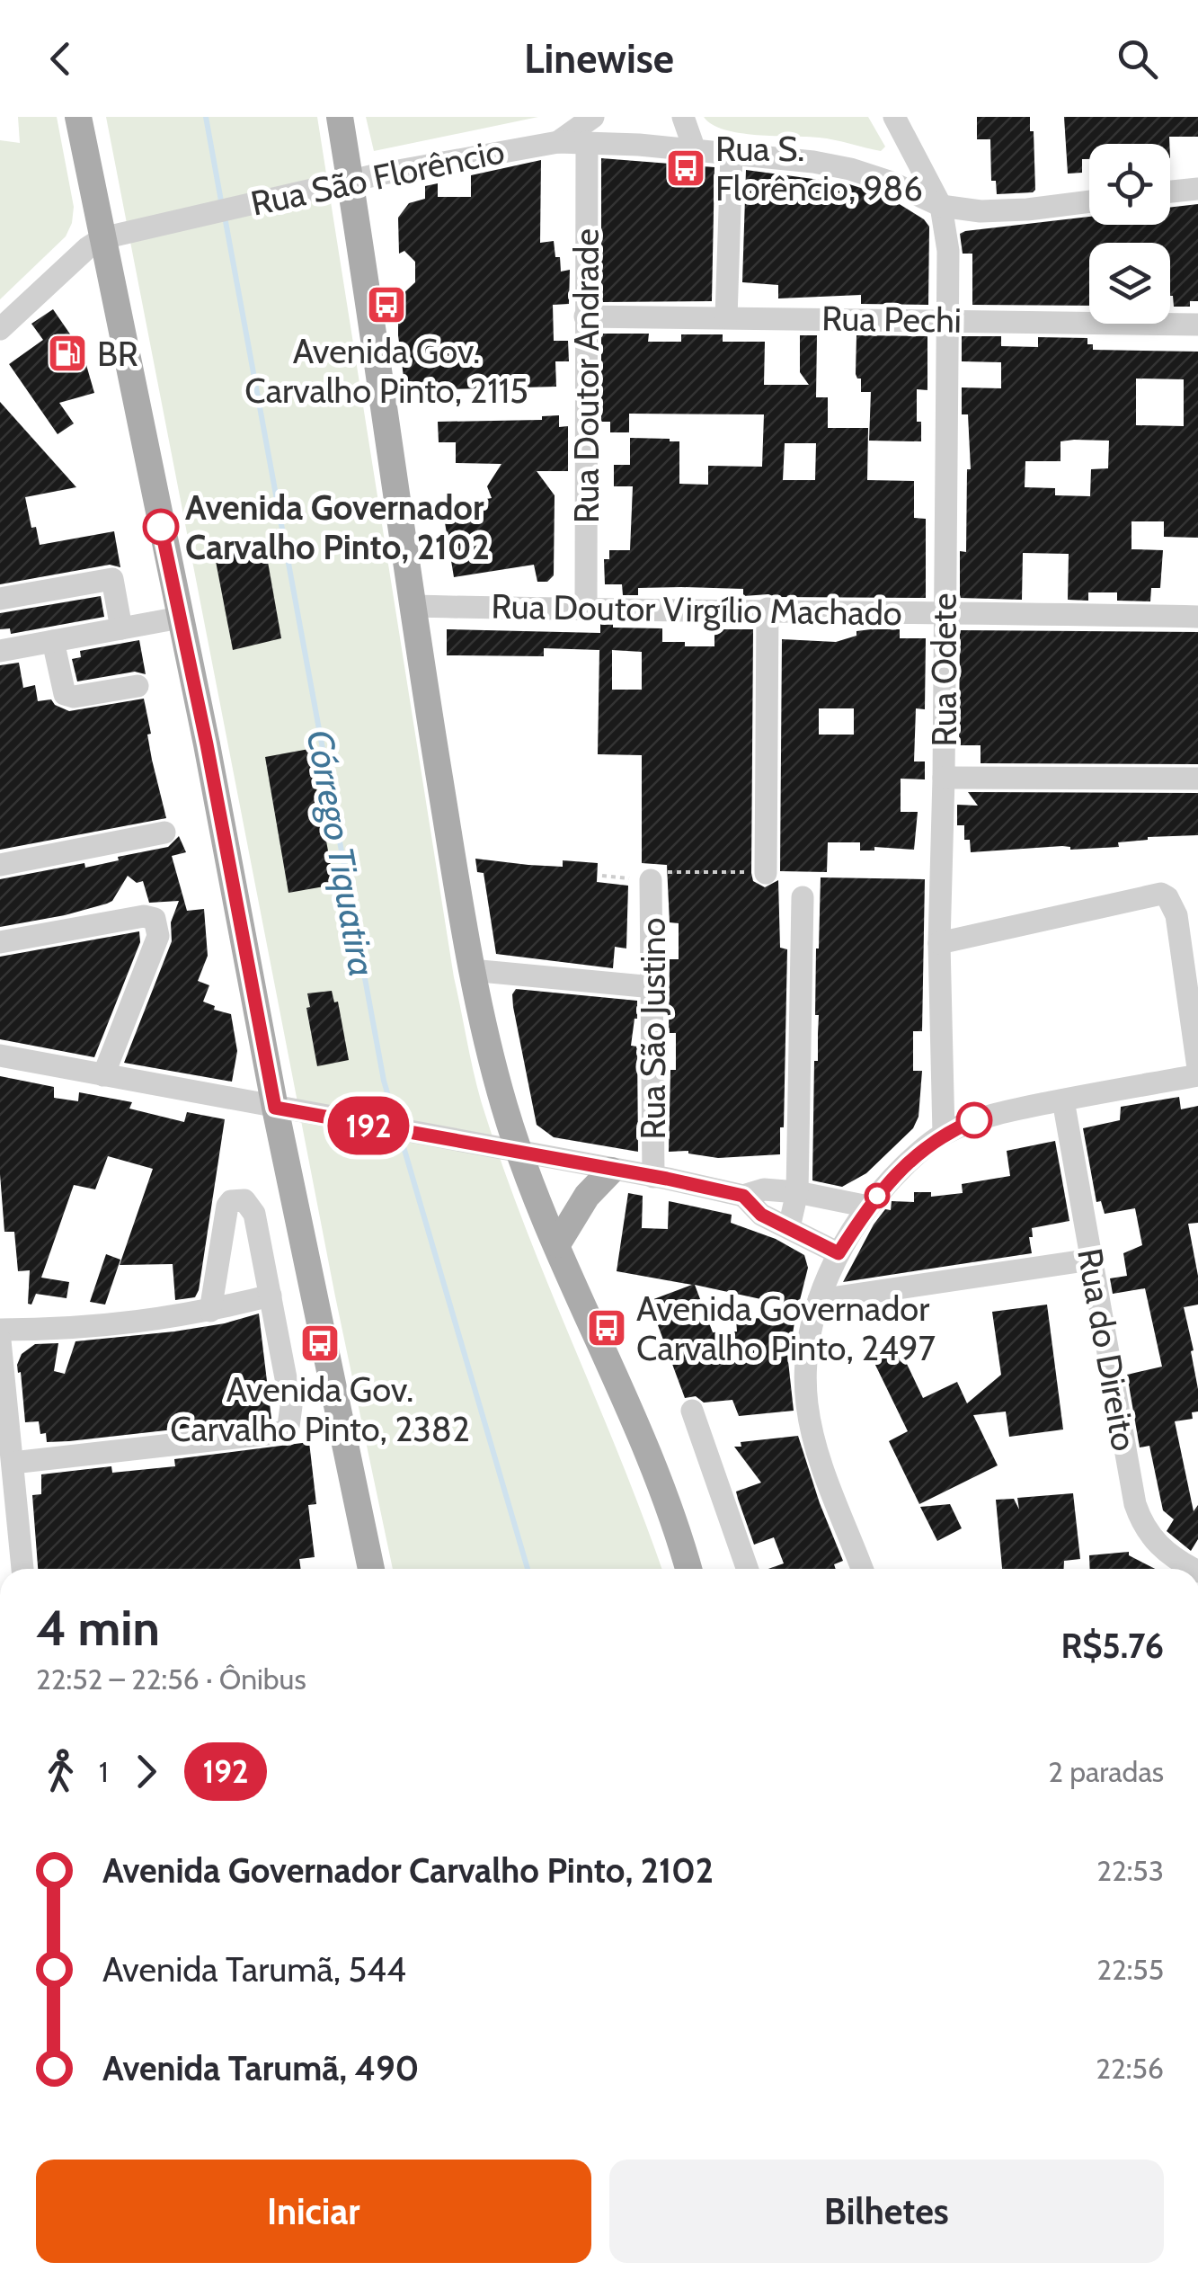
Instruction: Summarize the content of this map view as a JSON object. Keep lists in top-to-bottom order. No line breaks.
{"streets":{"street":["Rua São Florêncio","Rua Pechi","Rua Doutor Andrade","Rua Doutor Virgílio Machado","Rua Odete","Rua São Justino","Rua do Direito"]},"crossings":[["Rua São Florêncio","Rua Doutor Andrade"],["Rua São Florêncio","Rua Odete"],["Rua Pechi","Rua Doutor Andrade"],["Rua Pechi","Rua Odete"],["Rua Doutor Andrade","Rua Doutor Virgílio Machado"],["Rua Doutor Virgílio Machado","Rua Odete"]],"water":["Córrego Tiquatira"],"places":{"bus stop":["Rua S. Florêncio, 986","Avenida Gov. Carvalho Pinto, 2115","Avenida Governador Carvalho Pinto, 2497","Avenida Gov. Carvalho Pinto, 2382"],"fuel station":["BR"],"other":["Avenida Governador Carvalho Pinto, 2102"]},"lines":["bus line 192"],"page":{"header":"Linewise","on_map":"192","heading":["4 min","22:52 – 22:56 · Ônibus","R$5.76"],"legs":["1","192","2 paradas"],"list":[{"name":"Avenida Governador Carvalho Pinto, 2102","value":"22:53"},{"name":"Avenida Tarumã, 544","value":"22:55"},{"name":"Avenida Tarumã, 490","value":"22:56"}],"buttons":["Iniciar","Bilhetes"]}}
